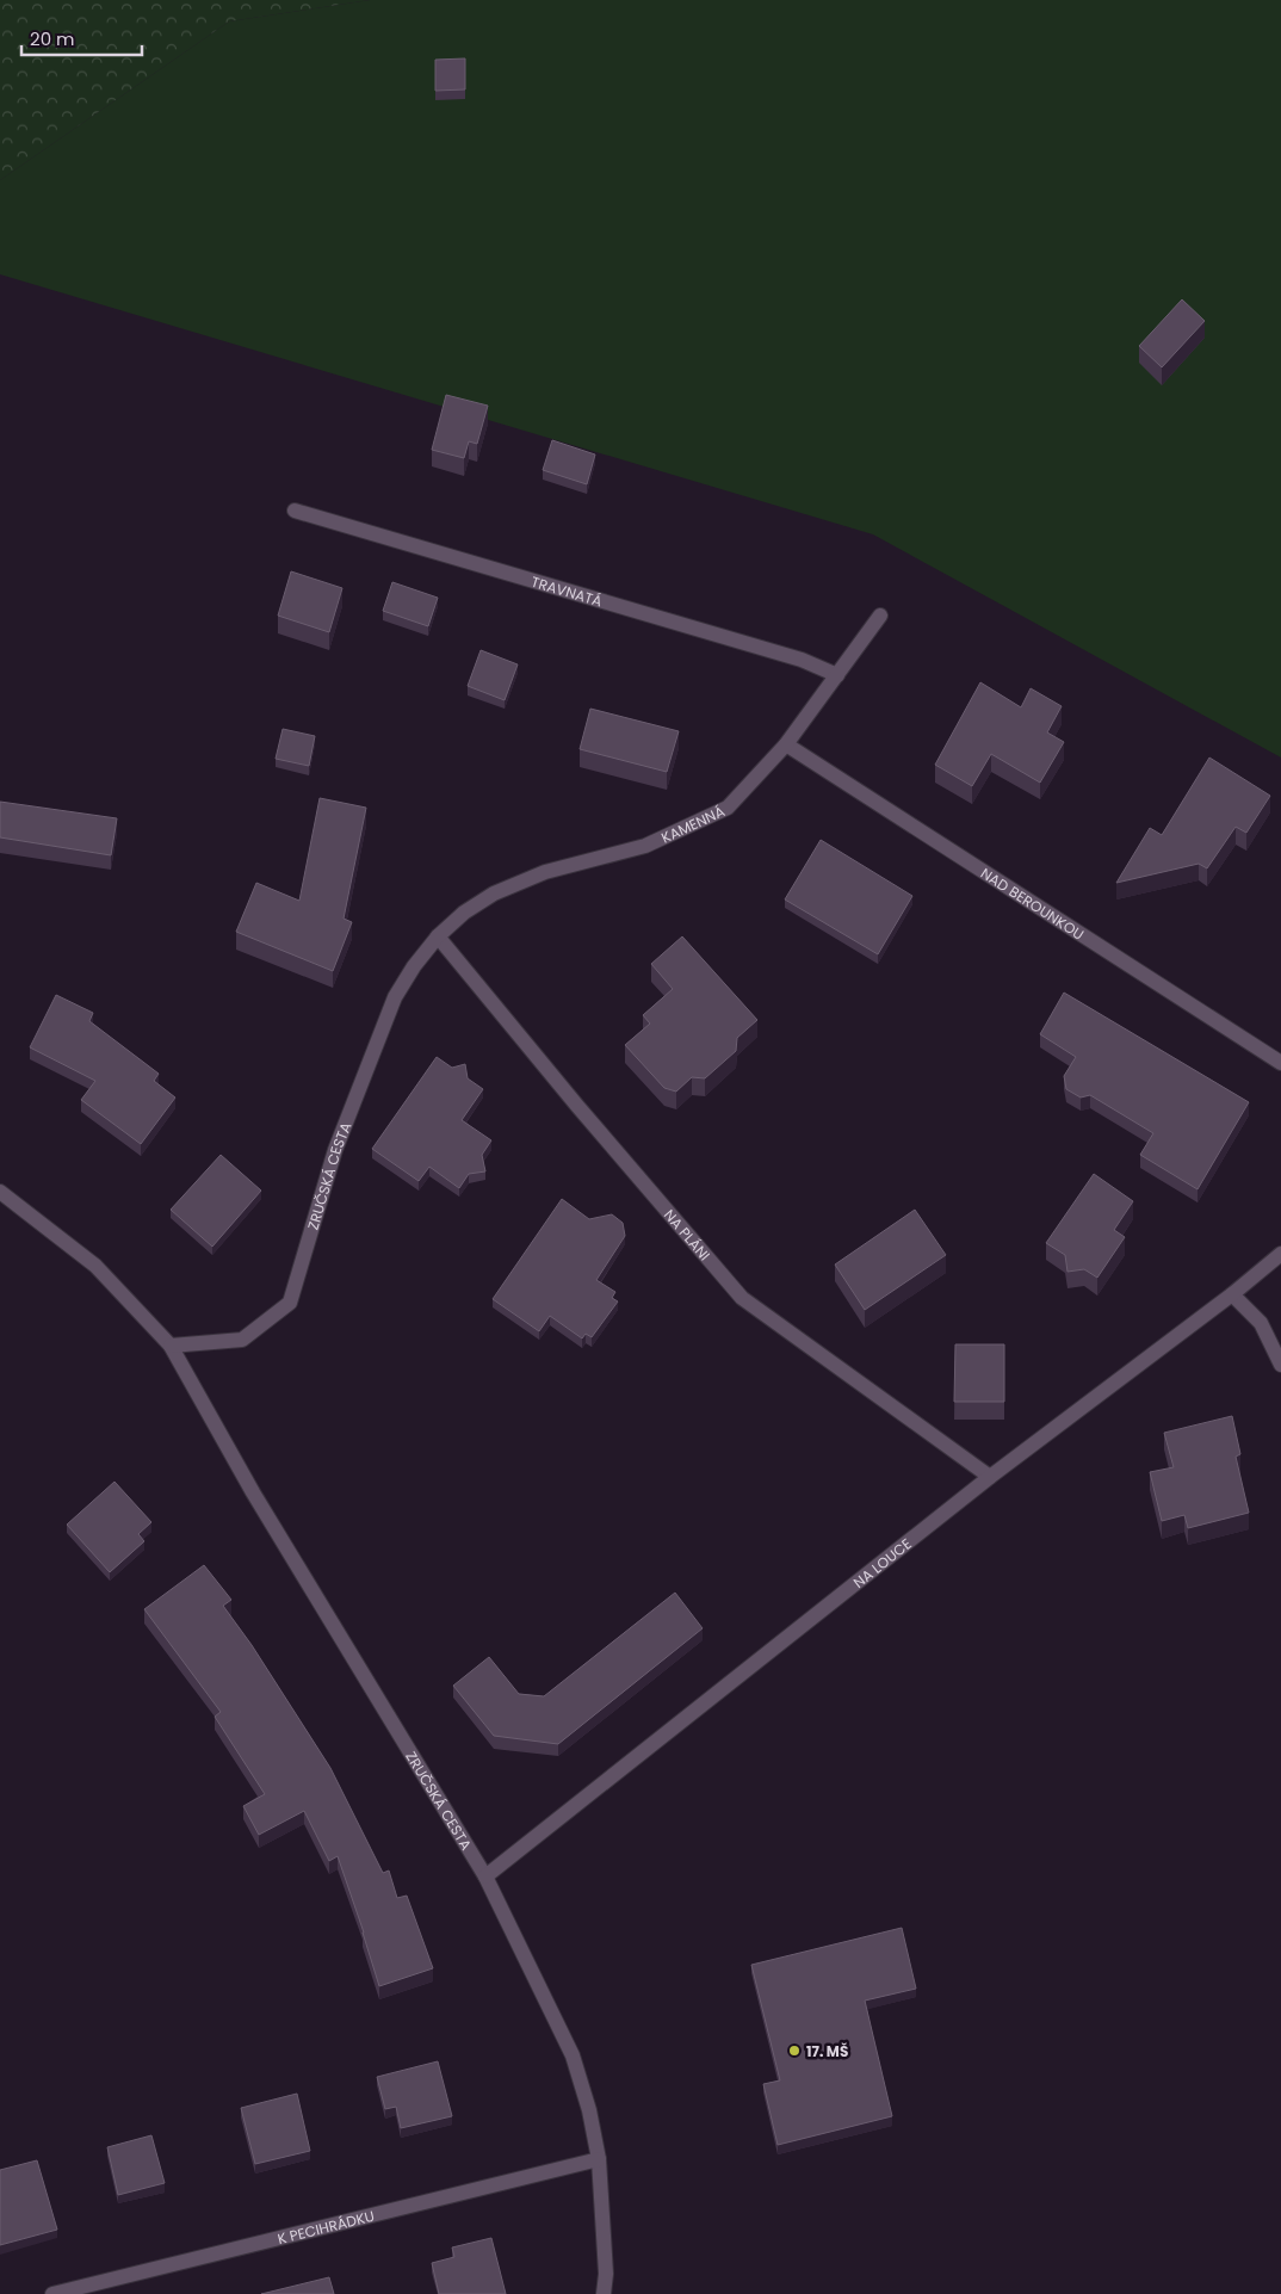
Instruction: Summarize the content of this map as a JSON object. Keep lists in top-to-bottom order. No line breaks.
{"streets":{"street":["TRAVNATÁ","KAMENNÁ","NAD BEROUNKOU","ZRUČSKÁ CESTA","NA PLÁNI","NA LOUCE","K PECIHRÁDKU"]},"crossings":[["TRAVNATÁ","KAMENNÁ"],["KAMENNÁ","NAD BEROUNKOU"],["KAMENNÁ","ZRUČSKÁ CESTA"],["KAMENNÁ","NA PLÁNI"],["ZRUČSKÁ CESTA","NA PLÁNI"],["ZRUČSKÁ CESTA","NA LOUCE"],["ZRUČSKÁ CESTA","K PECIHRÁDKU"],["NA PLÁNI","NA LOUCE"]],"places":["17. MŠ"],"scale_bar":"20 m"}
